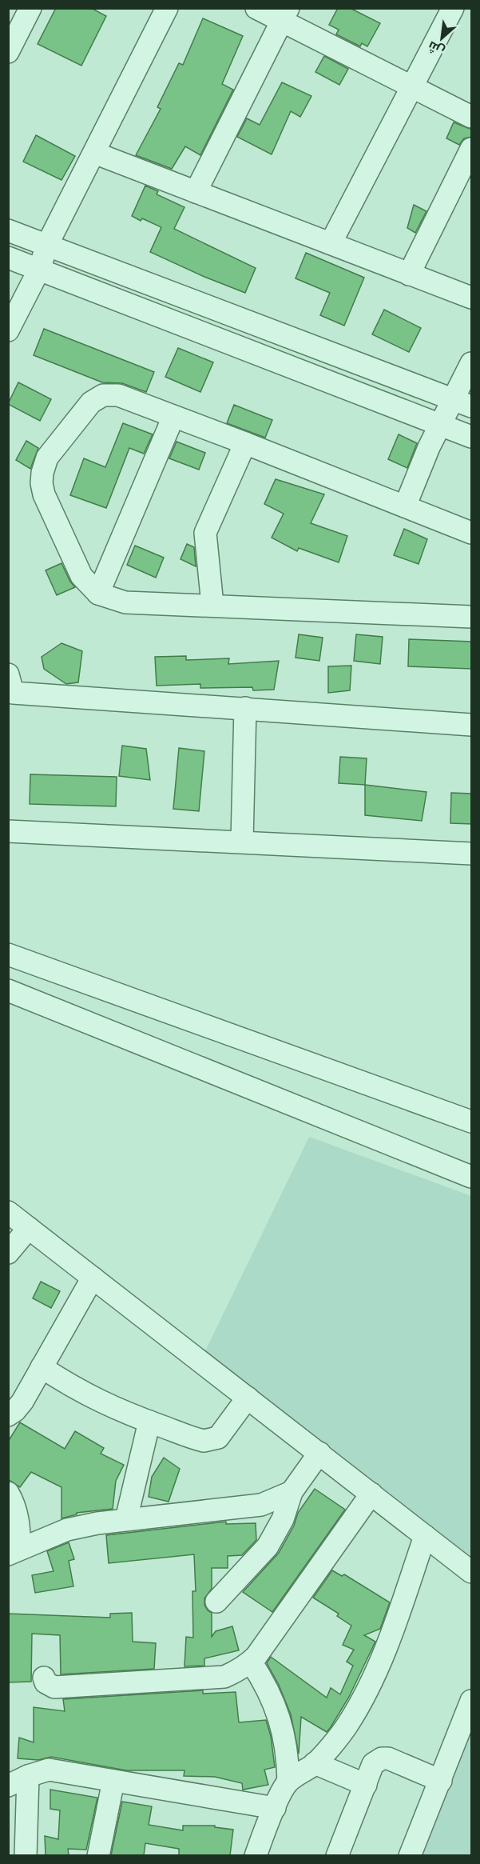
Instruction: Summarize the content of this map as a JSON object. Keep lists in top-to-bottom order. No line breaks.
{"north":"bottom left"}
